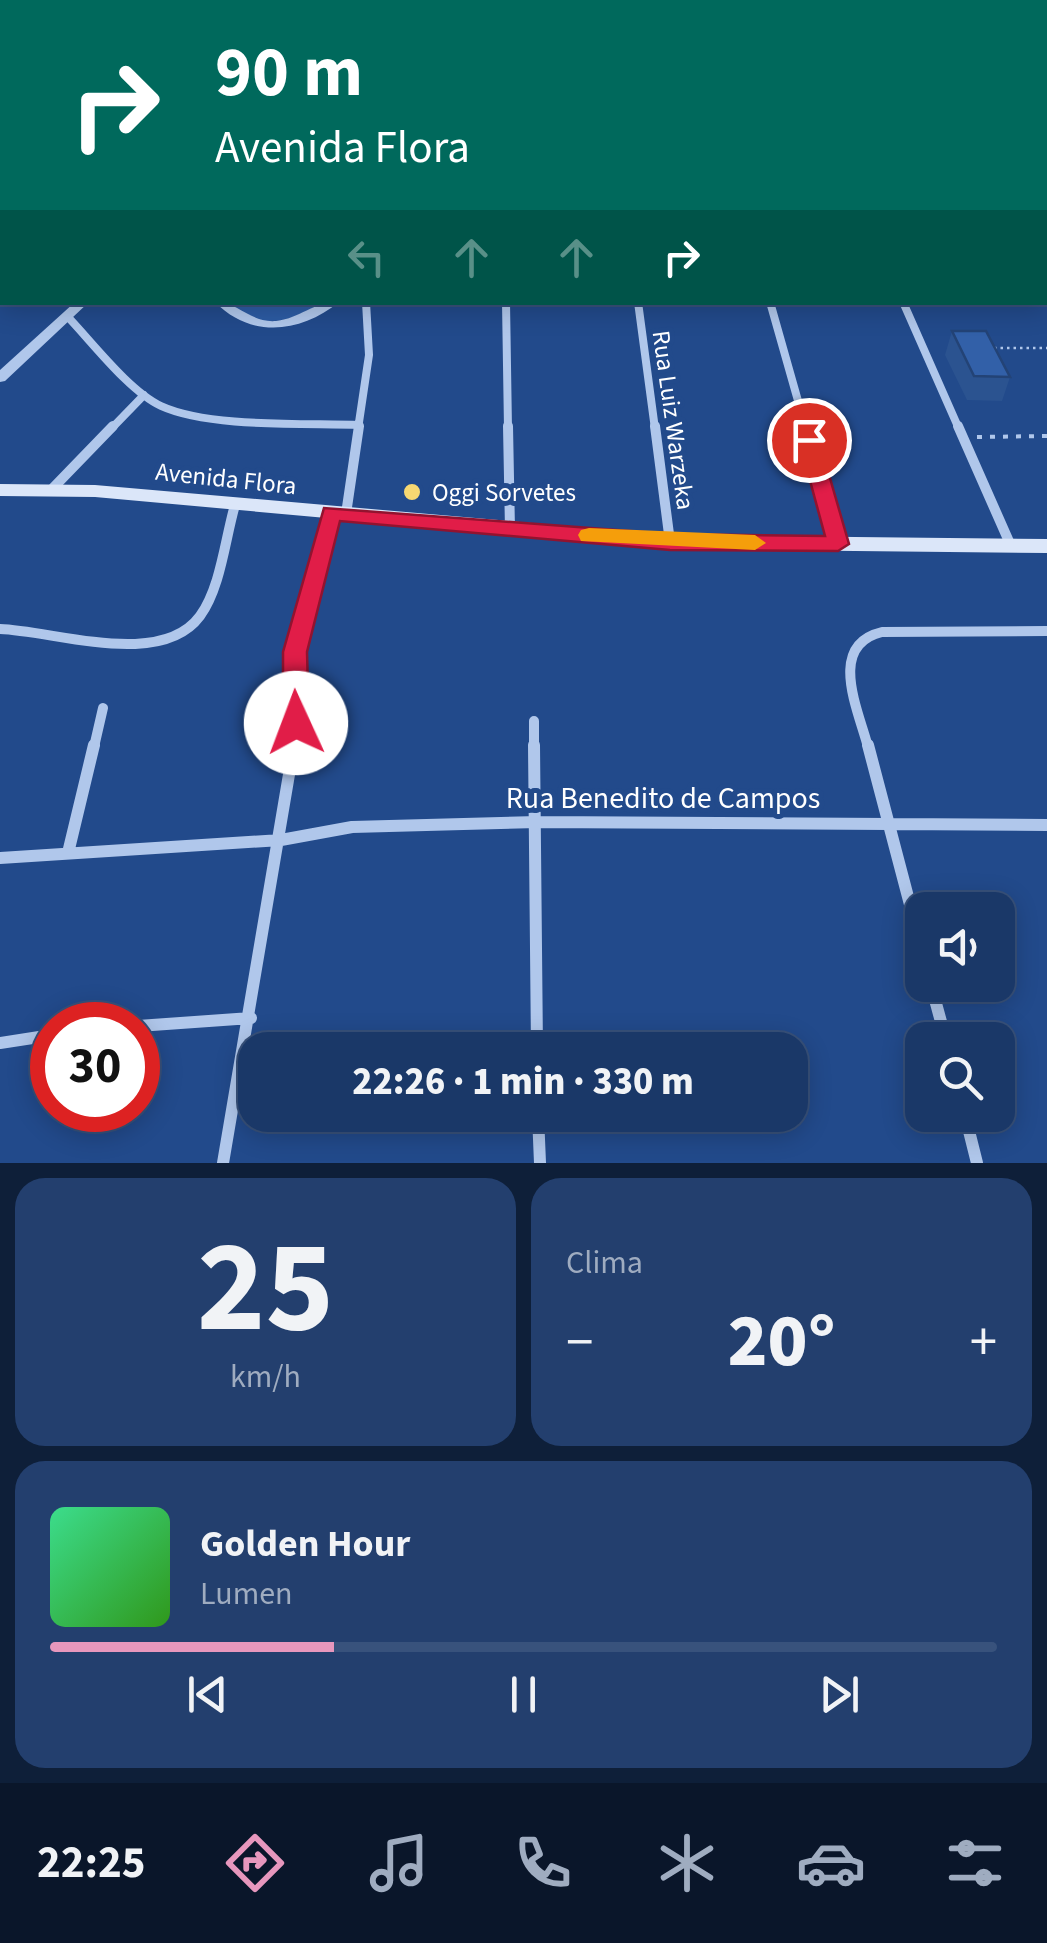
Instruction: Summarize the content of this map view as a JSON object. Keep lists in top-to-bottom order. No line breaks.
{"streets":{"main road":["Avenida Flora"],"street":["Rua Luiz Warzeka","Rua Benedito de Campos"]},"crossings":[["Rua Luiz Warzeka","Avenida Flora"]],"places":["Oggi Sorvetes"],"page":{"turn":["90 m","Avenida Flora"],"limit":"30","trip":"22:26 · 1 min · 330 m","tile":[["25","km/h"],"Clima"],"heat":["−","20°","+"],"song":["Golden Hour","Lumen"],"tabs":"22:25"}}
